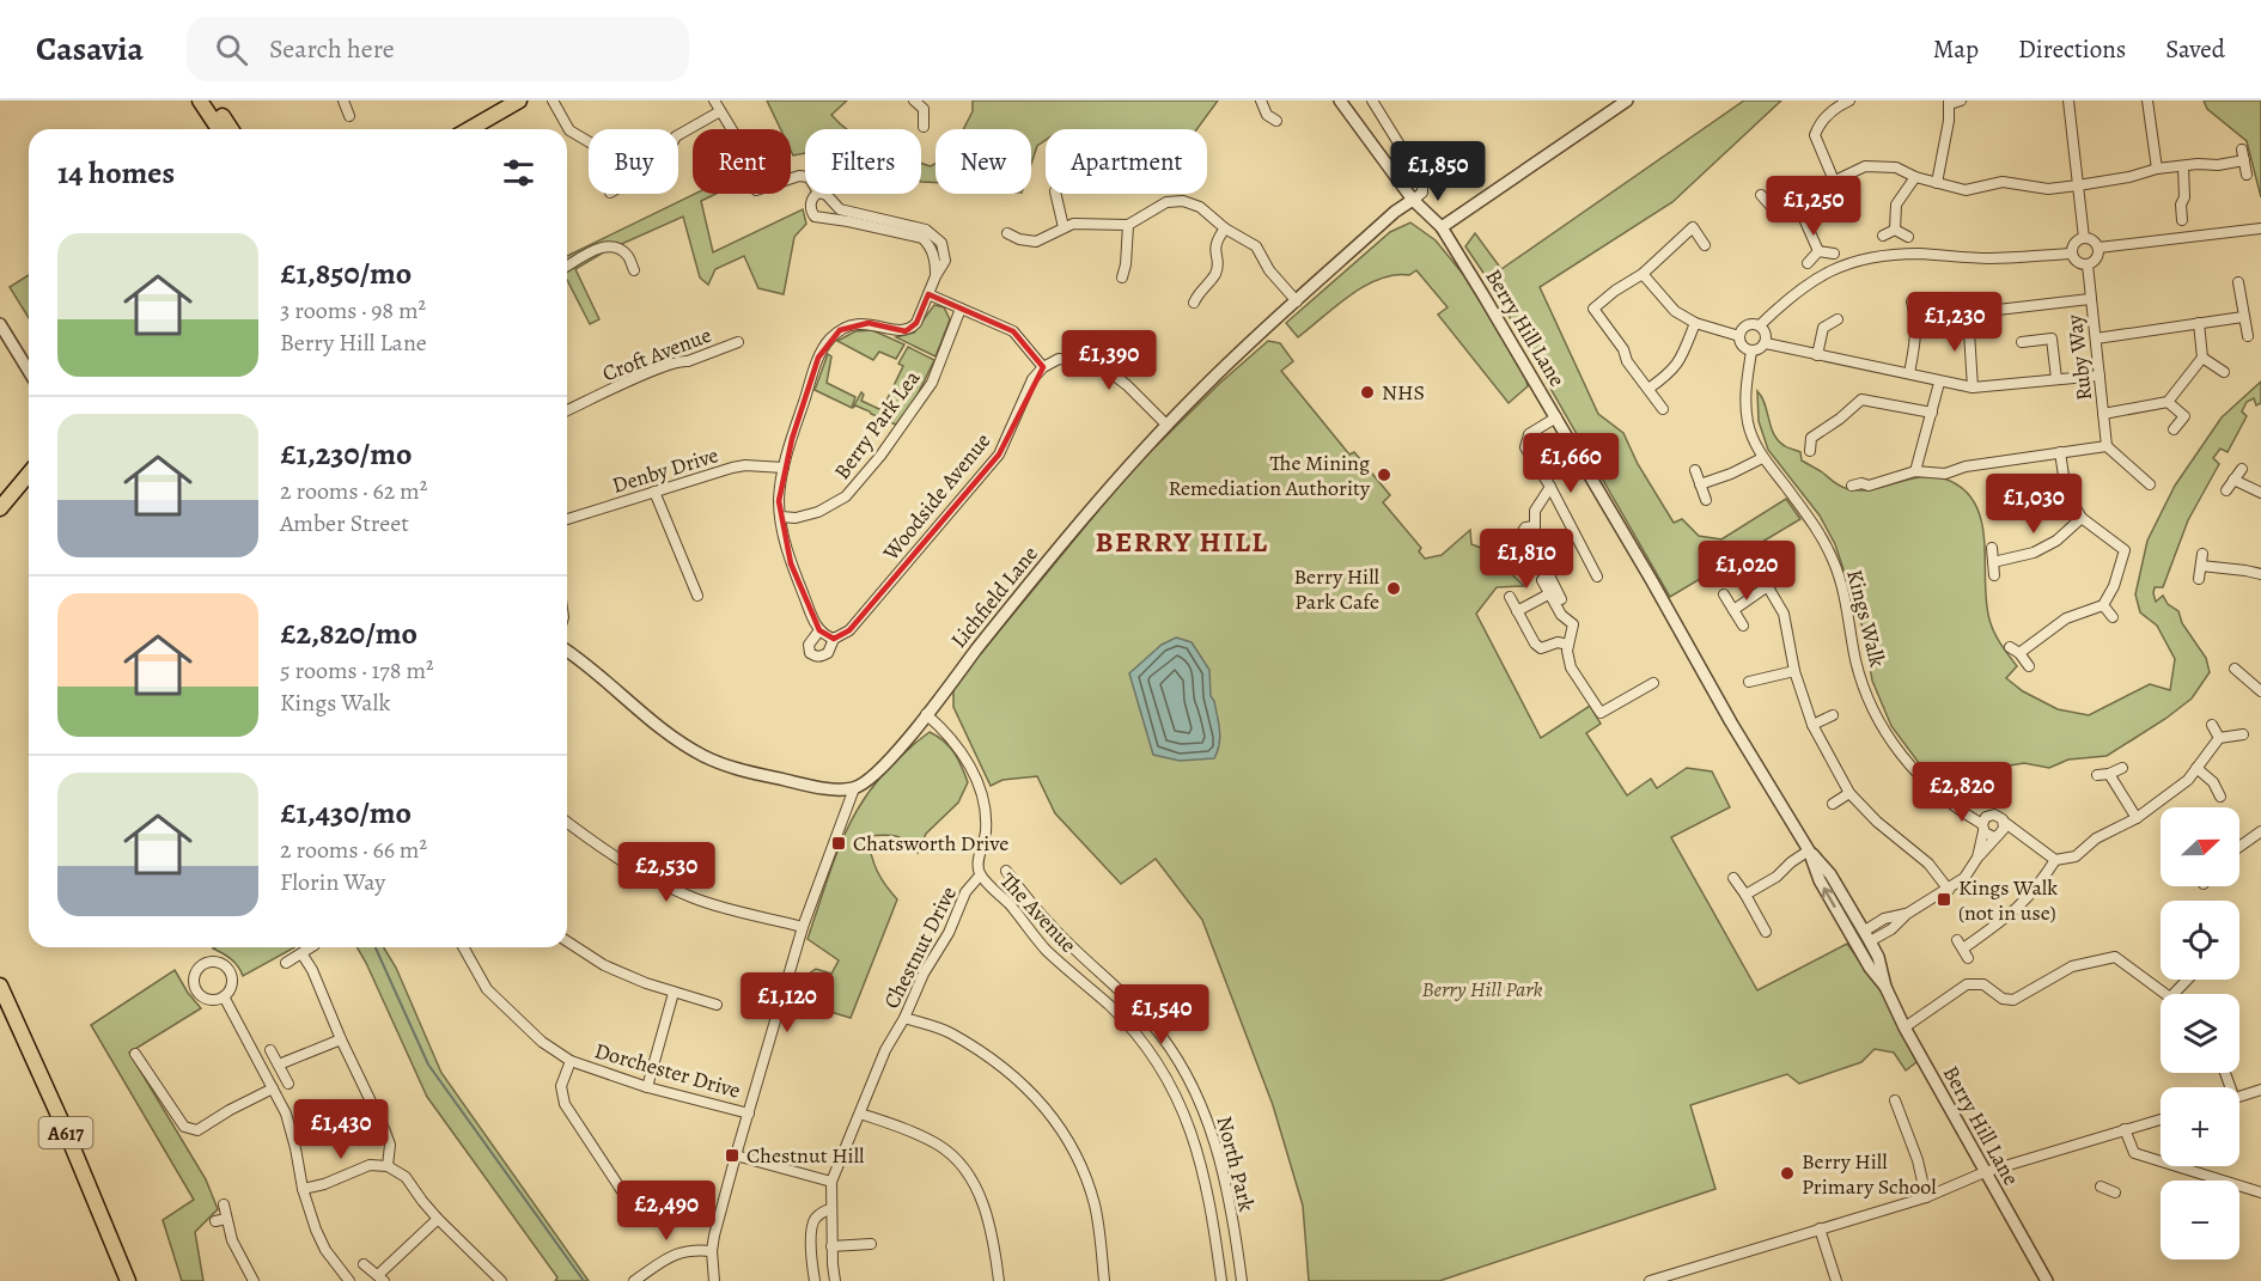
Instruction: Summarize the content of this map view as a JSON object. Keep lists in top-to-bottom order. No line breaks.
{"streets":{"main road":["A617"],"street":["Berry Hill Lane","Croft Avenue","Ruby Way","Berry Park Lea","Denby Drive","Woodside Avenue","Lichfield Lane","Kings Walk","The Avenue","Chestnut Drive","Dorchester Drive","North Park"]},"crossings":[["Berry Hill Lane","Lichfield Lane"],["Berry Park Lea","Woodside Avenue"],["Lichfield Lane","The Avenue"],["The Avenue","Chestnut Drive"]],"districts":["BERRY HILL"],"parks":["Berry Hill Park"],"places":{"other":["NHS","The Mining Remediation Authority","Berry Hill Park Cafe","Berry Hill Primary School"],"transit":["Chatsworth Drive","Kings Walk (not in use)","Chestnut Hill"]},"north":"right","page":{"header":"Casavia","search":"Search here","nav":["Map","Directions","Saved"],"chip":["Buy","Rent","Filters","New","Apartment"],"heading":"14 homes","price":["£1,850","£1,250","£1,230","£1,390","£1,660","£1,030","£1,810","£1,020","£2,820","£2,530","£1,120","£1,540","£1,430","£2,490"],"list":[{"name":"£1,850/mo","note":"3 rooms · 98 m² · Berry Hill Lane"},{"name":"£1,230/mo","note":"2 rooms · 62 m² · Amber Street"},{"name":"£2,820/mo","note":"5 rooms · 178 m² · Kings Walk"},{"name":"£1,430/mo","note":"2 rooms · 66 m² · Florin Way"}],"map_buttons":["+","−"]}}
